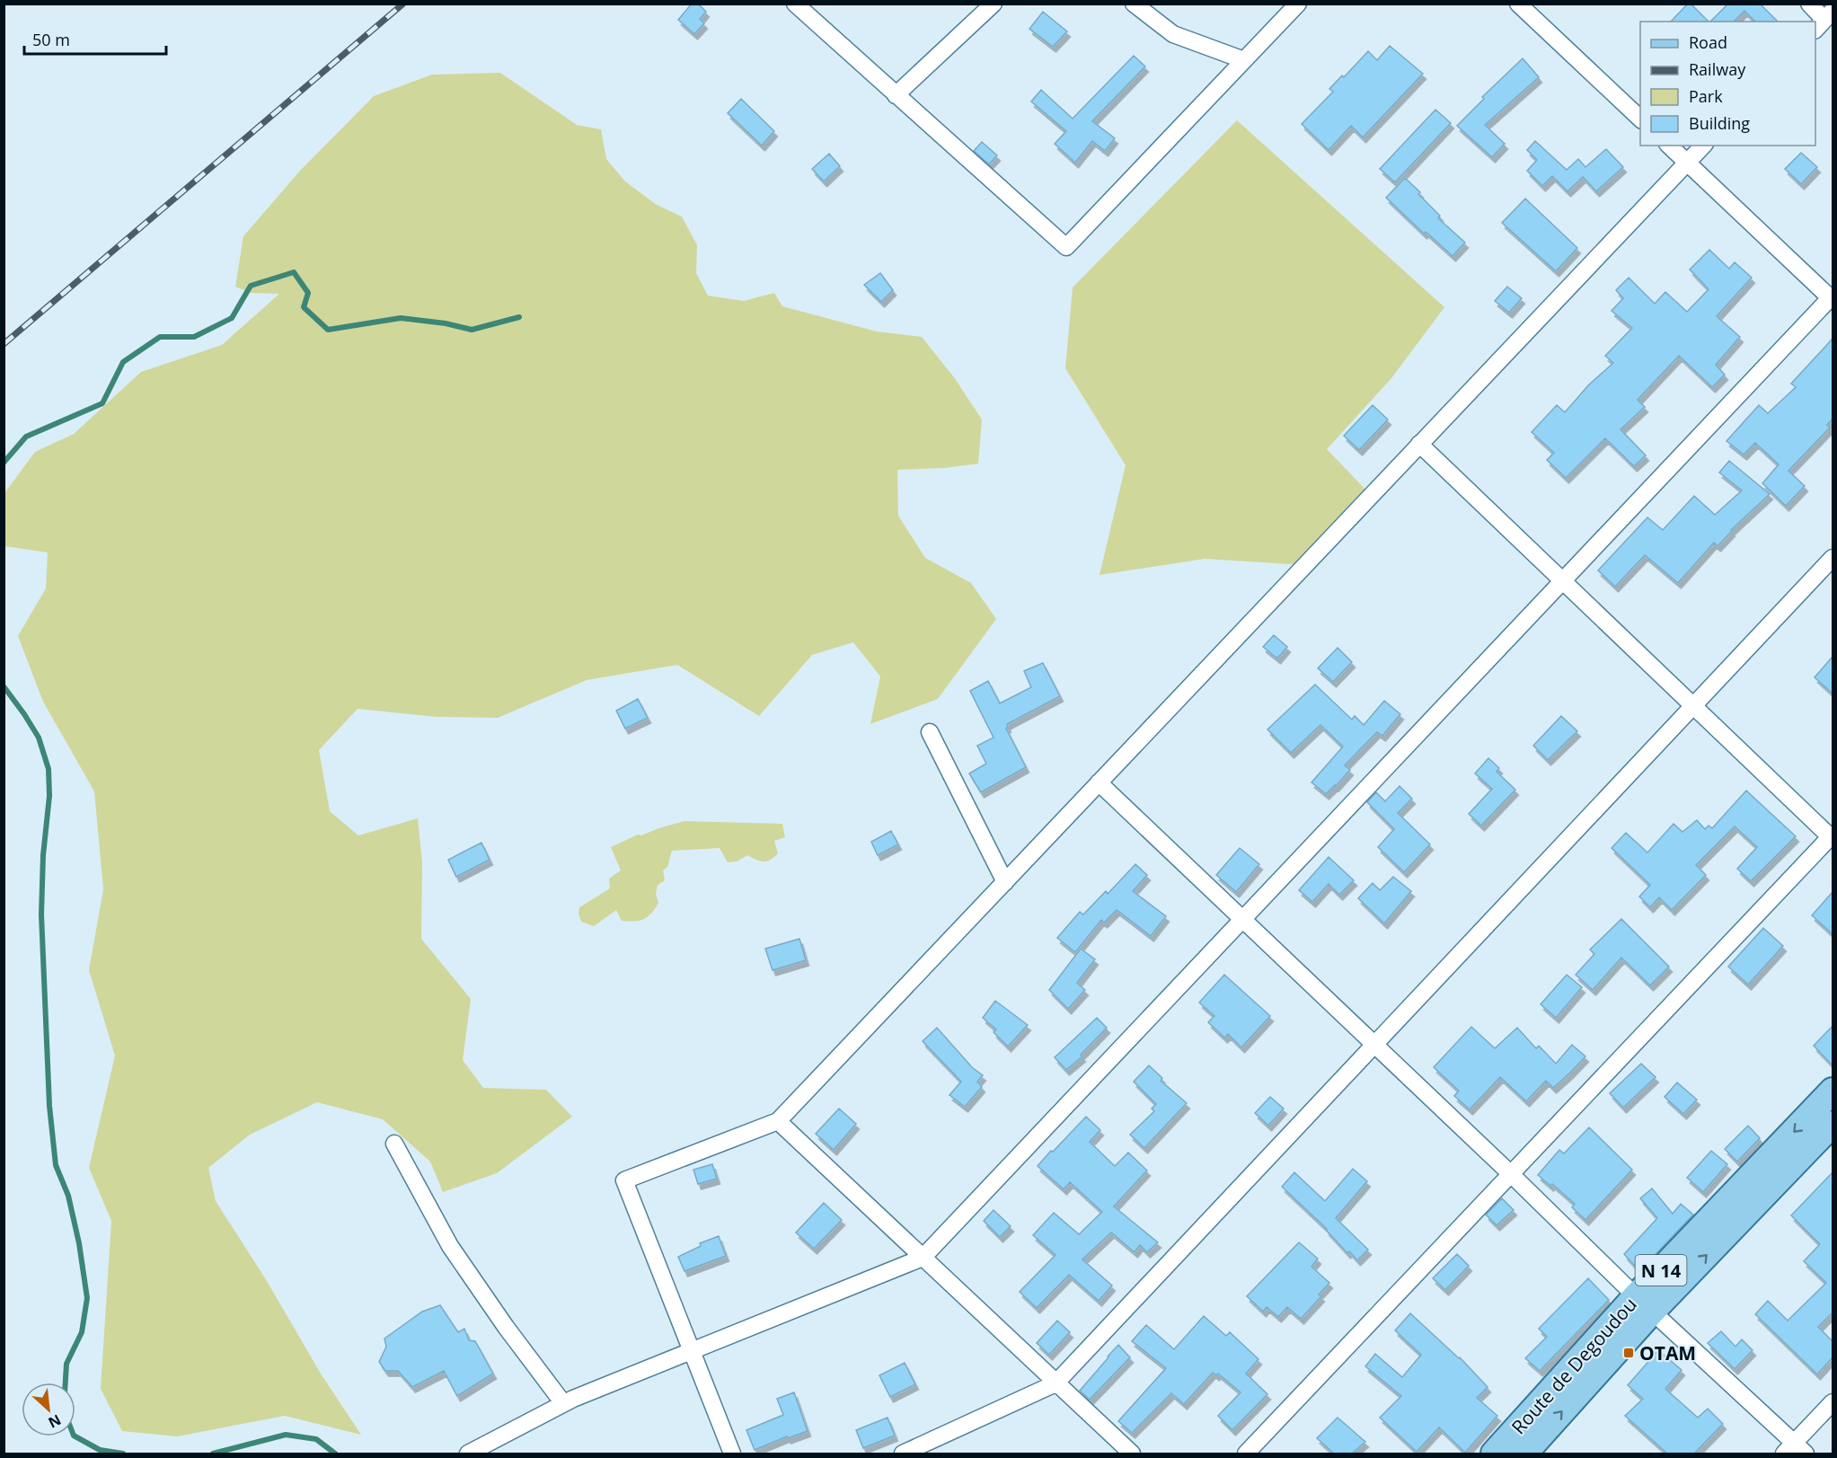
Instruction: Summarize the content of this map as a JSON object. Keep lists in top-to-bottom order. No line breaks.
{"streets":{"main road":["N 14","Route de Degoudou"]},"places":{"transit":["OTAM"]},"legend":["Road","Railway","Park","Building"],"scale_bar":"50 m","north":"bottom right"}
